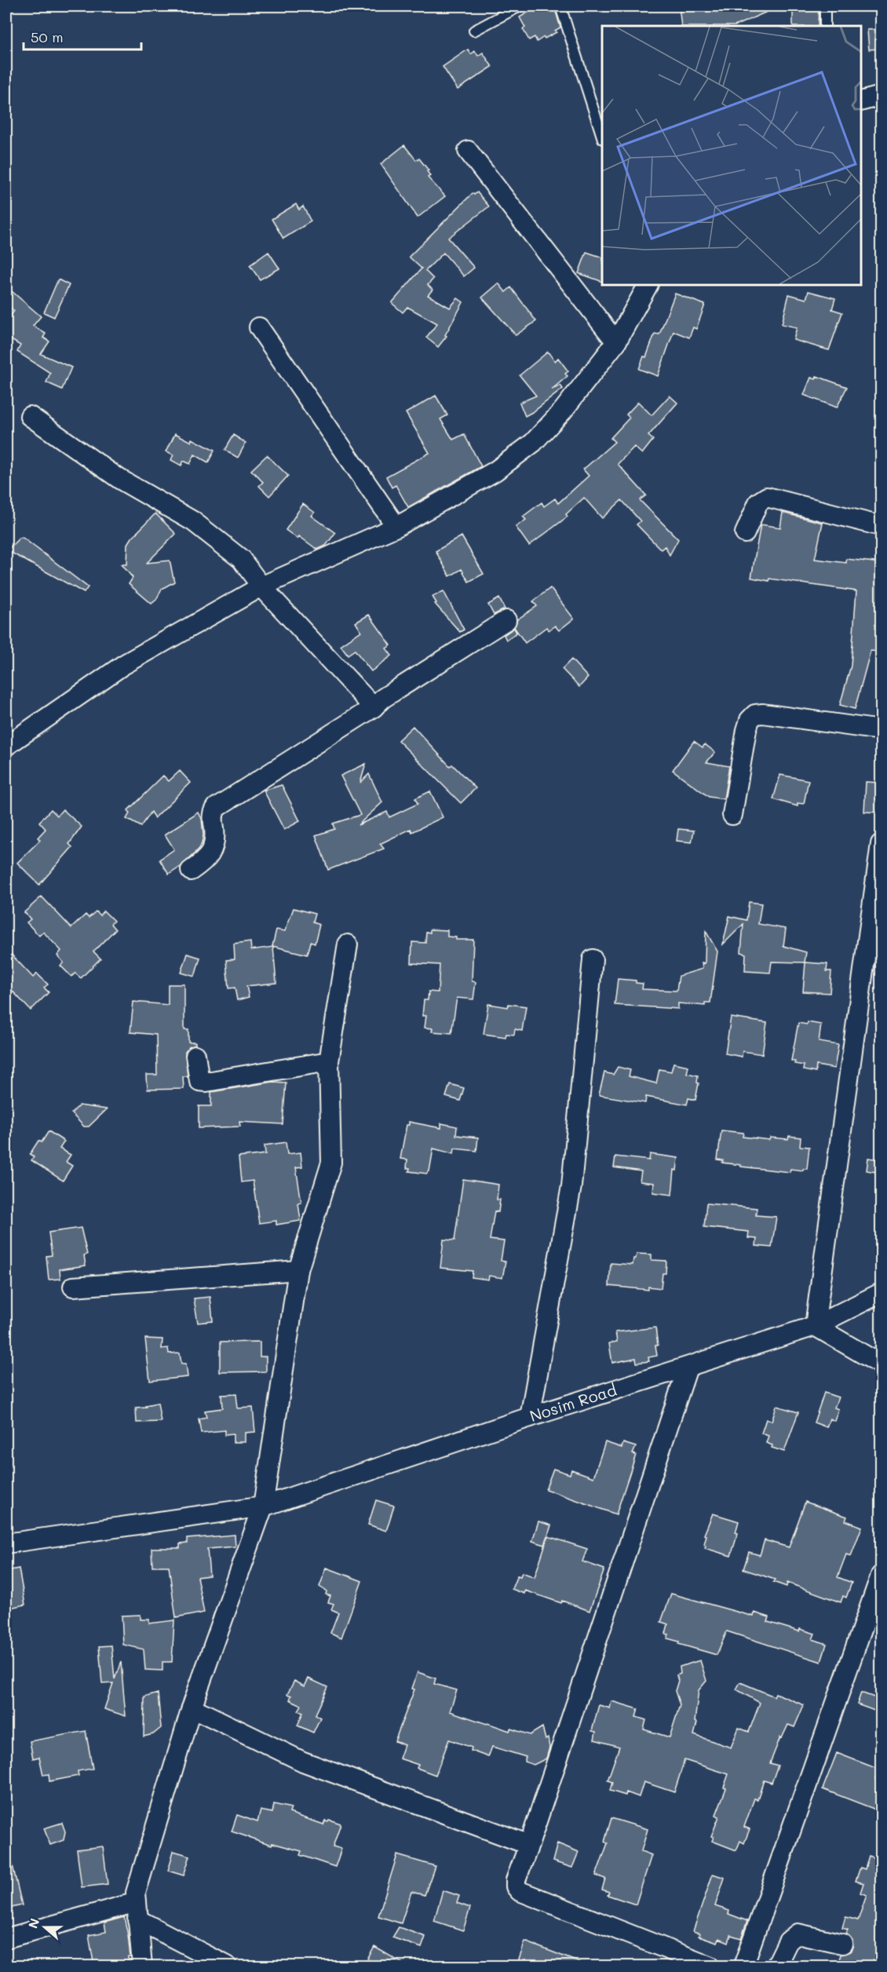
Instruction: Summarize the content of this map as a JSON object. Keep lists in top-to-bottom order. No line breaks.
{"streets":{"street":["Nosim Road"]},"scale_bar":"50 m","north":"left"}
